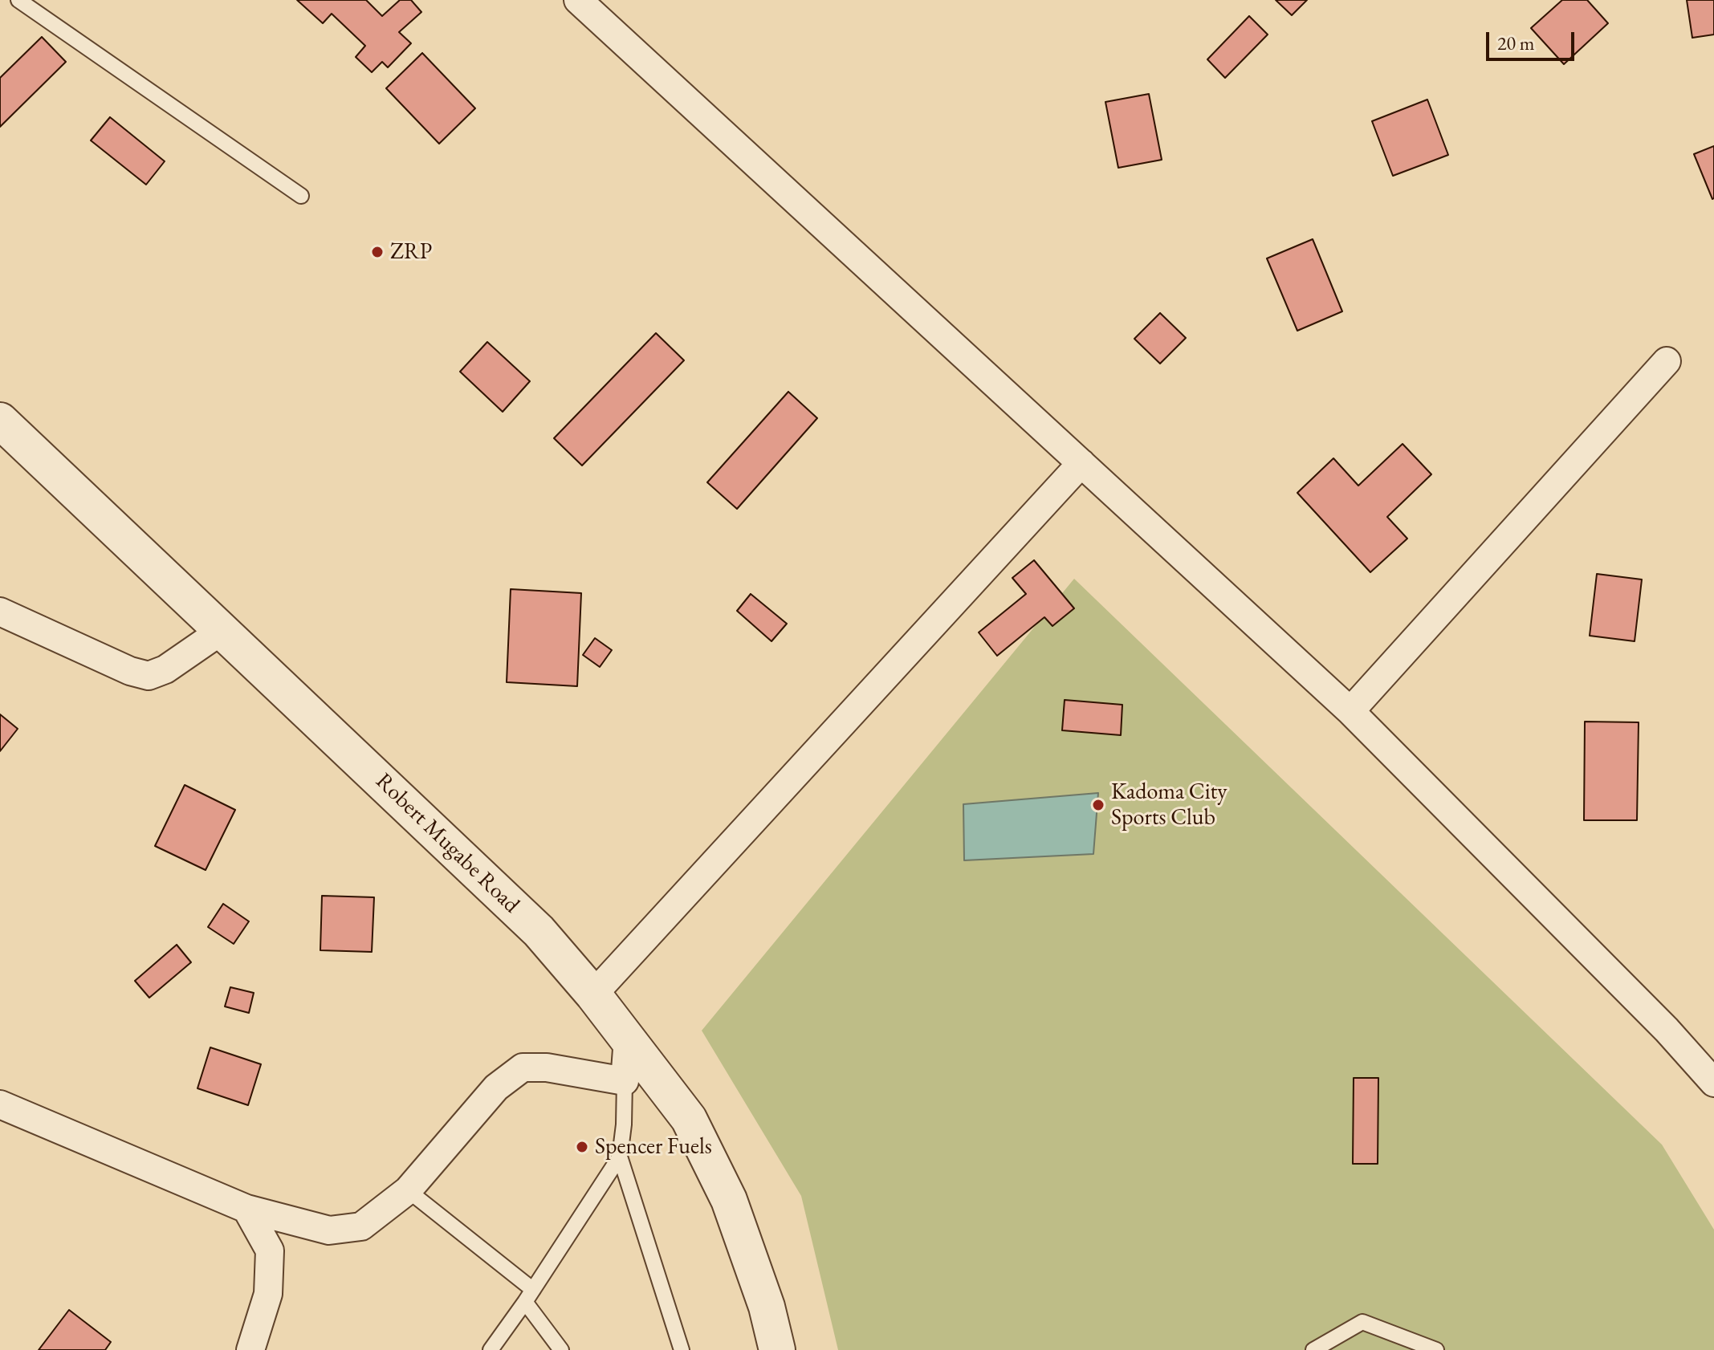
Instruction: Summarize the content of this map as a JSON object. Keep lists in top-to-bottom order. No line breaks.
{"streets":{"street":["Robert Mugabe Road"]},"places":["ZRP","Kadoma City Sports Club","Spencer Fuels"],"scale_bar":"20 m"}
